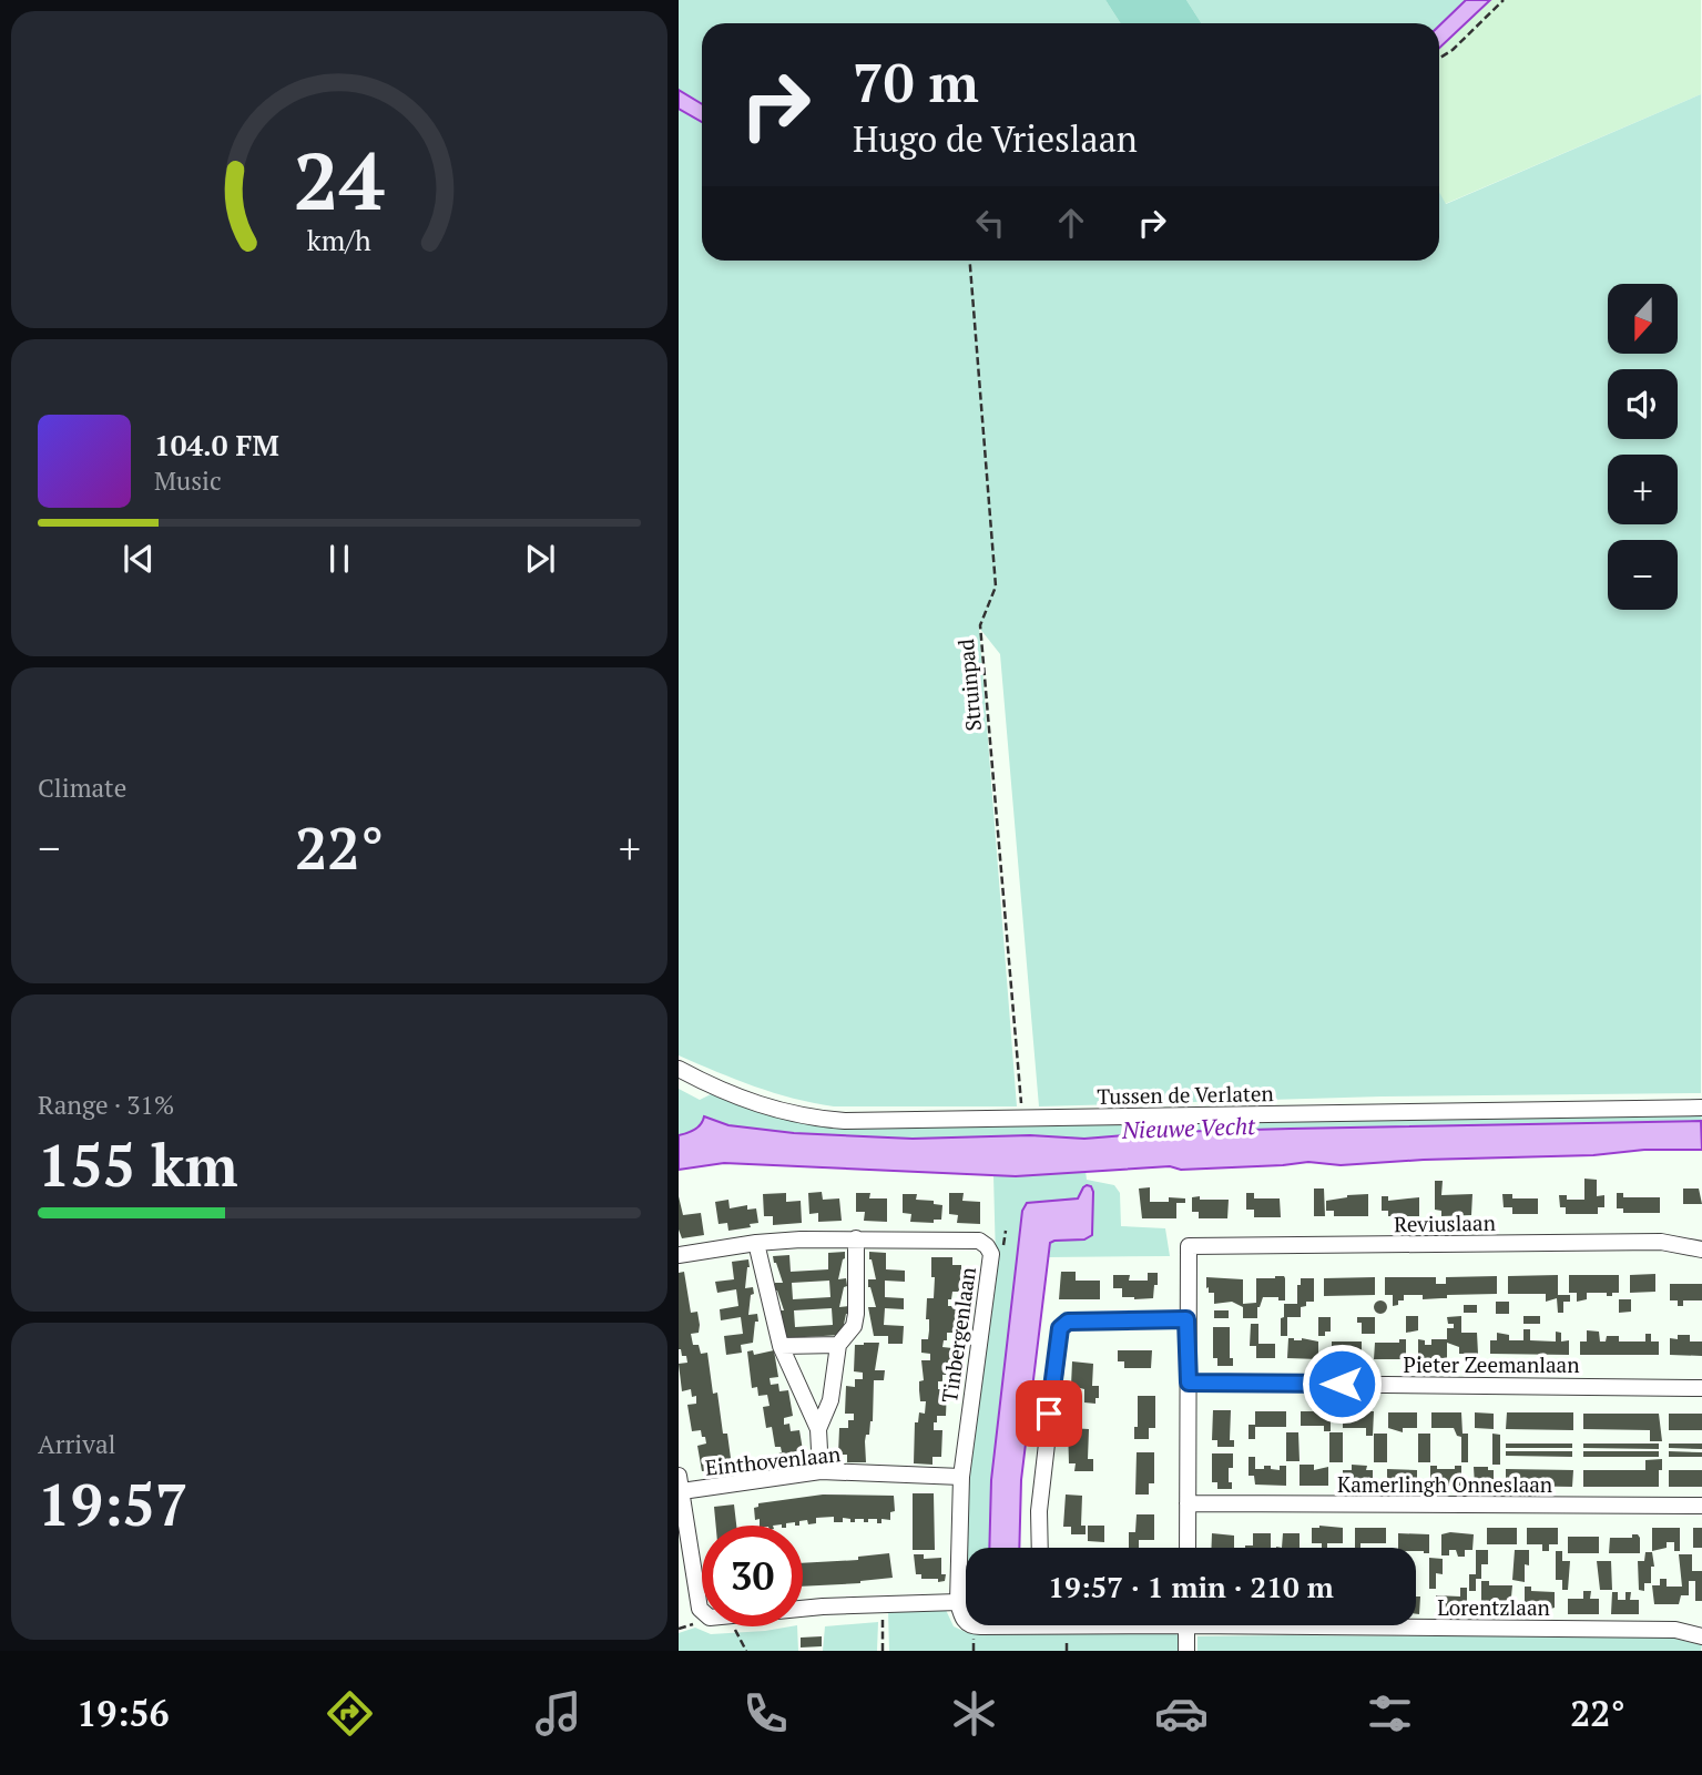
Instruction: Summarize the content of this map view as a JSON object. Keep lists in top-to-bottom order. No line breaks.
{"streets":{"street":["Tussen de Verlaten","Reviuslaan","Tinbergenlaan","Pieter Zeemanlaan","Einthovenlaan","Kamerlingh Onneslaan","Lorentzlaan"],"path":["Struinpad"]},"crossings":[["Struinpad","Tussen de Verlaten"],["Tinbergenlaan","Einthovenlaan"]],"water":["Nieuwe Vecht"],"north":"bottom","page":{"turn":["70 m","Hugo de Vrieslaan"],"map_buttons":["+","−"],"song":["104.0 FM","Music"],"tile":["Climate",["Range · 31%","155 km"],["Arrival","19:57"]],"heat":["−","22°","+"],"limit":"30","trip":"19:57 · 1 min · 210 m","tabs":["19:56","22°"],"gauge":["24","km/h"]}}
